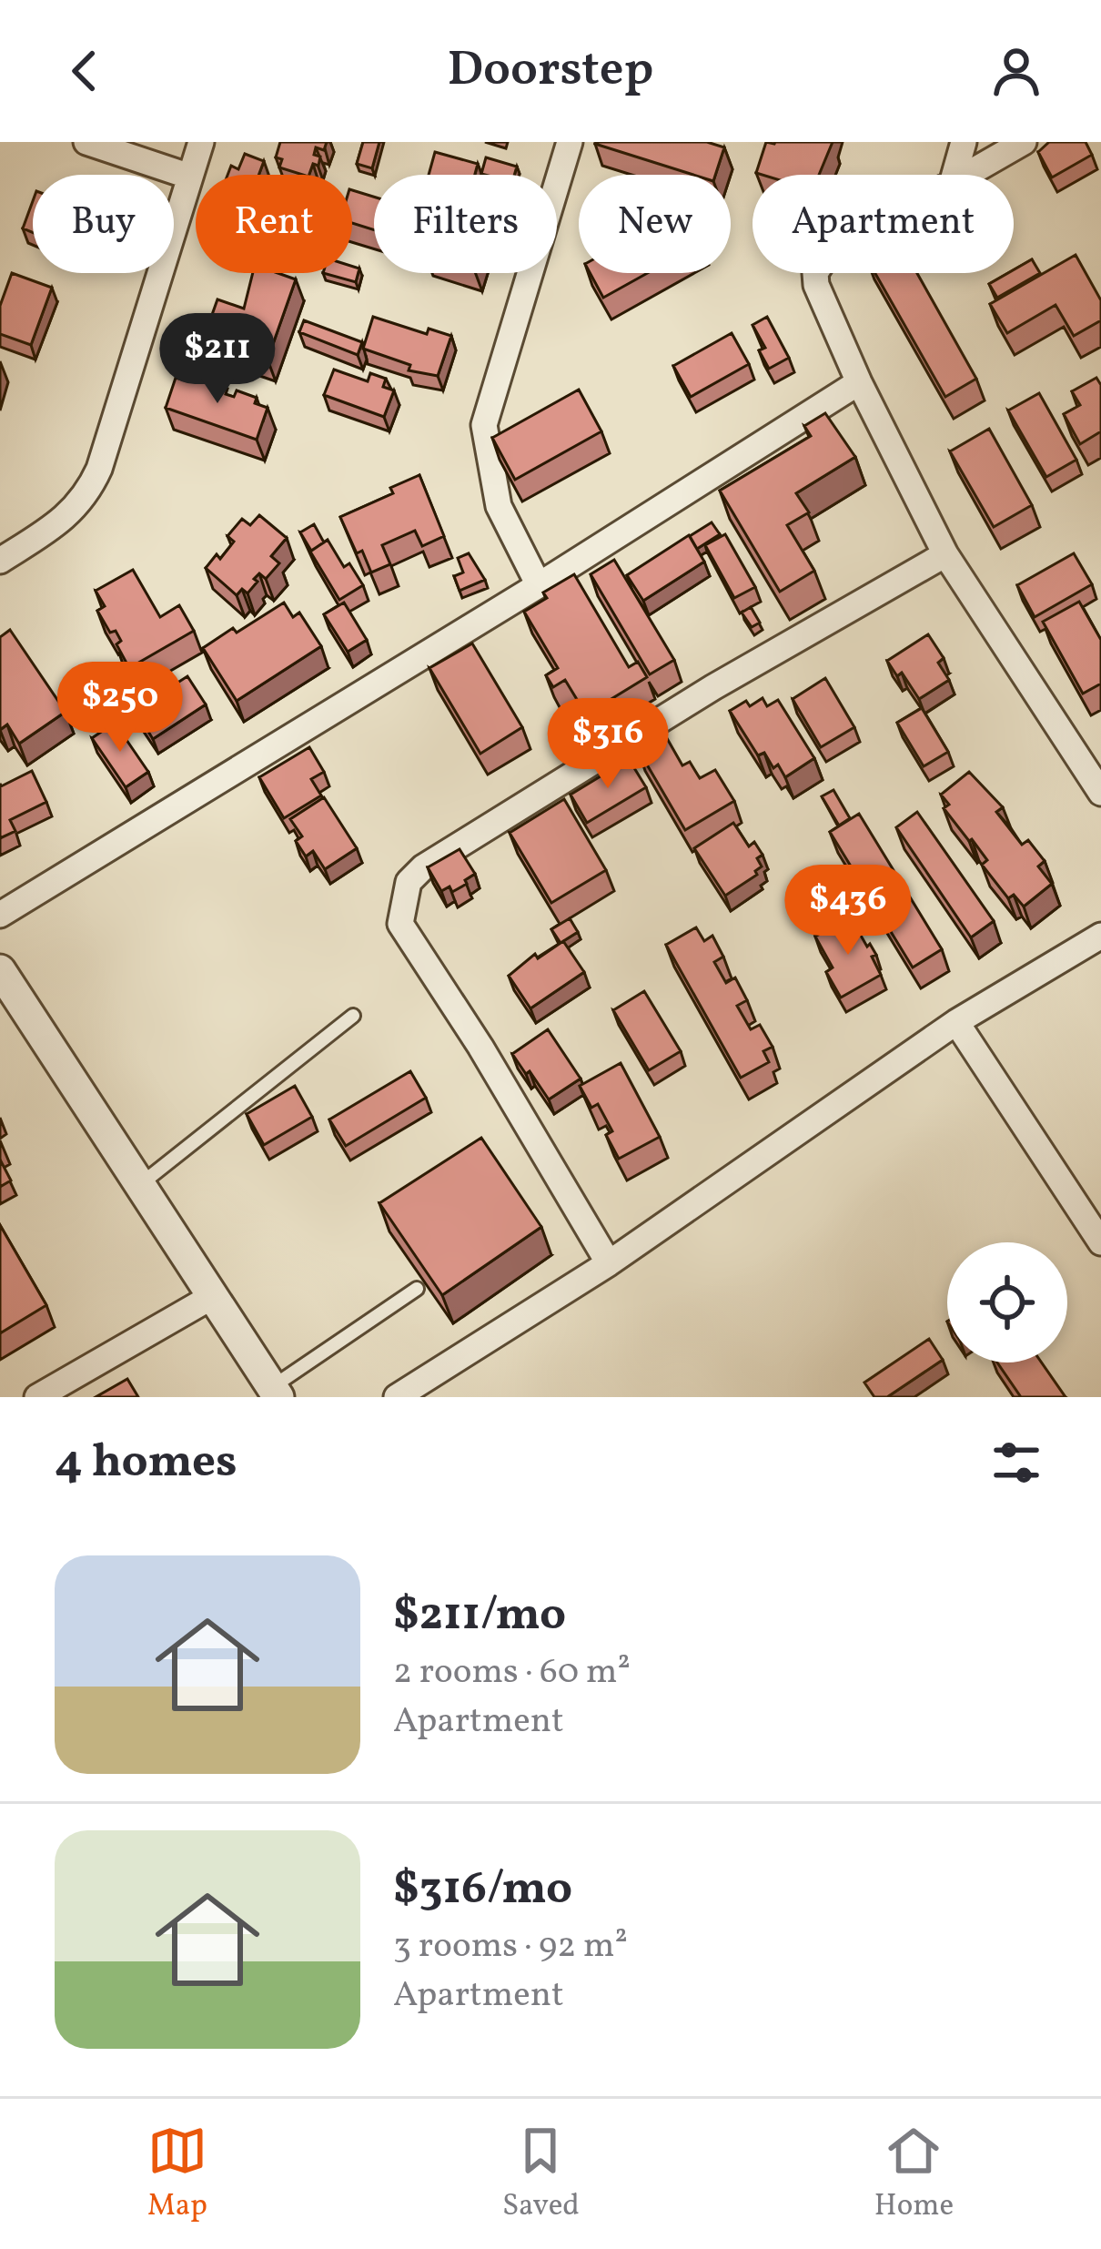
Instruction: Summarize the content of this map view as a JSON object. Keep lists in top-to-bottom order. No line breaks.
{"page":{"header":"Doorstep","chip":["Buy","Rent","Filters","New","Apartment"],"price":["$211","$250","$316","$436"],"heading":"4 homes","list":[{"name":"$211/mo","note":"2 rooms · 60 m² · Apartment"},{"name":"$316/mo","note":"3 rooms · 92 m² · Apartment"}],"tabs":["Map","Saved","Home"]}}
